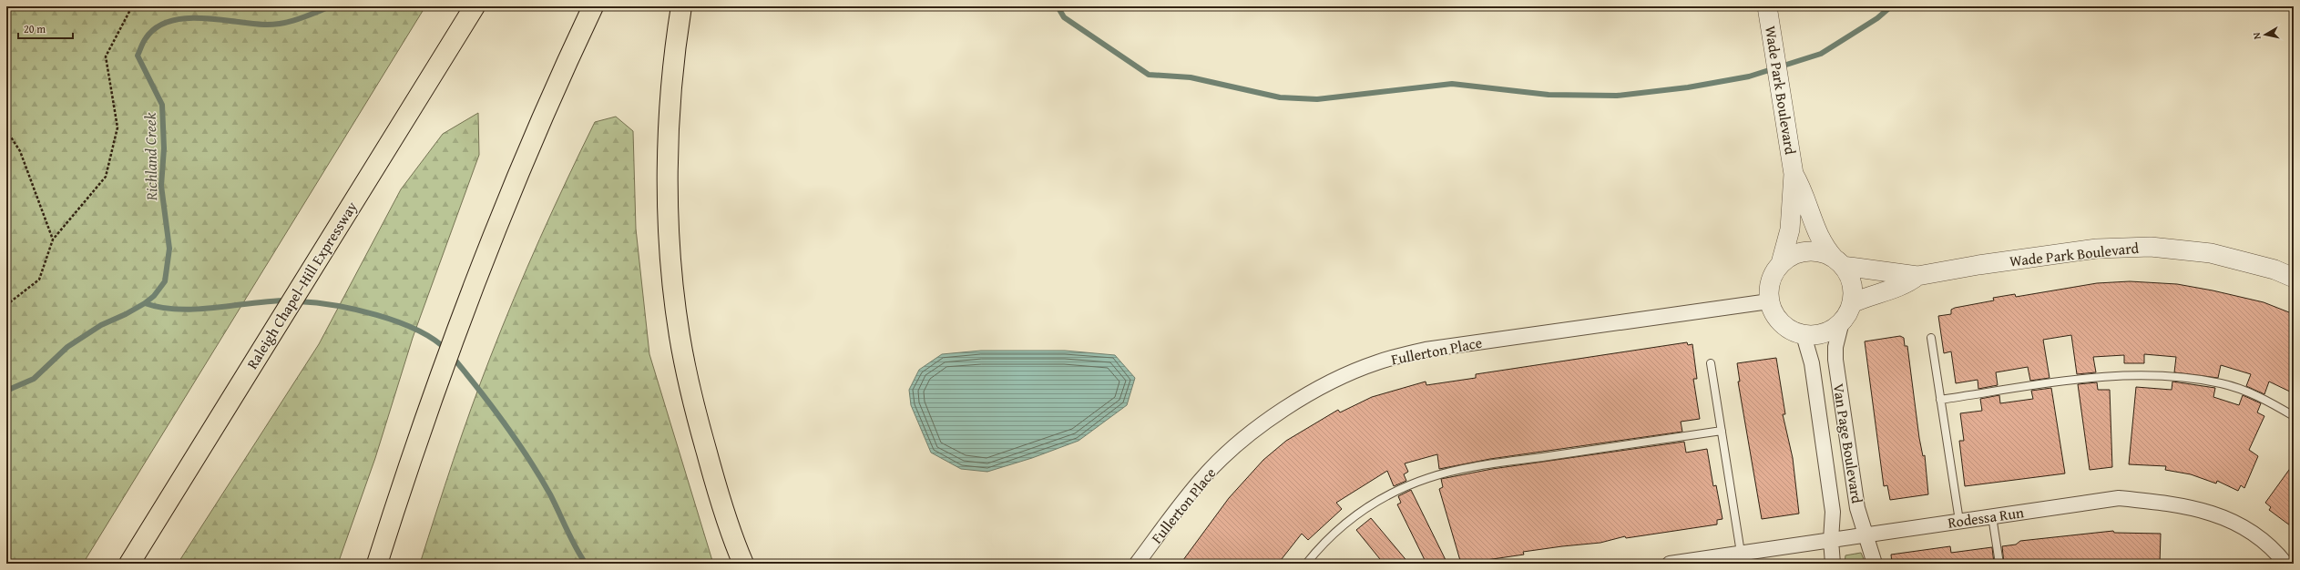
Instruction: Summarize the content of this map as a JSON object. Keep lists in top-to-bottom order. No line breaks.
{"streets":{"highway":["Raleigh Chapel–Hill Expressway"],"street":["Wade Park Boulevard","Fullerton Place","Van Page Boulevard","Rodessa Run"]},"crossings":[["Wade Park Boulevard","Fullerton Place"],["Wade Park Boulevard","Van Page Boulevard"],["Fullerton Place","Van Page Boulevard"],["Van Page Boulevard","Rodessa Run"]],"water":["Richland Creek"],"scale_bar":"20 m","north":"left"}
